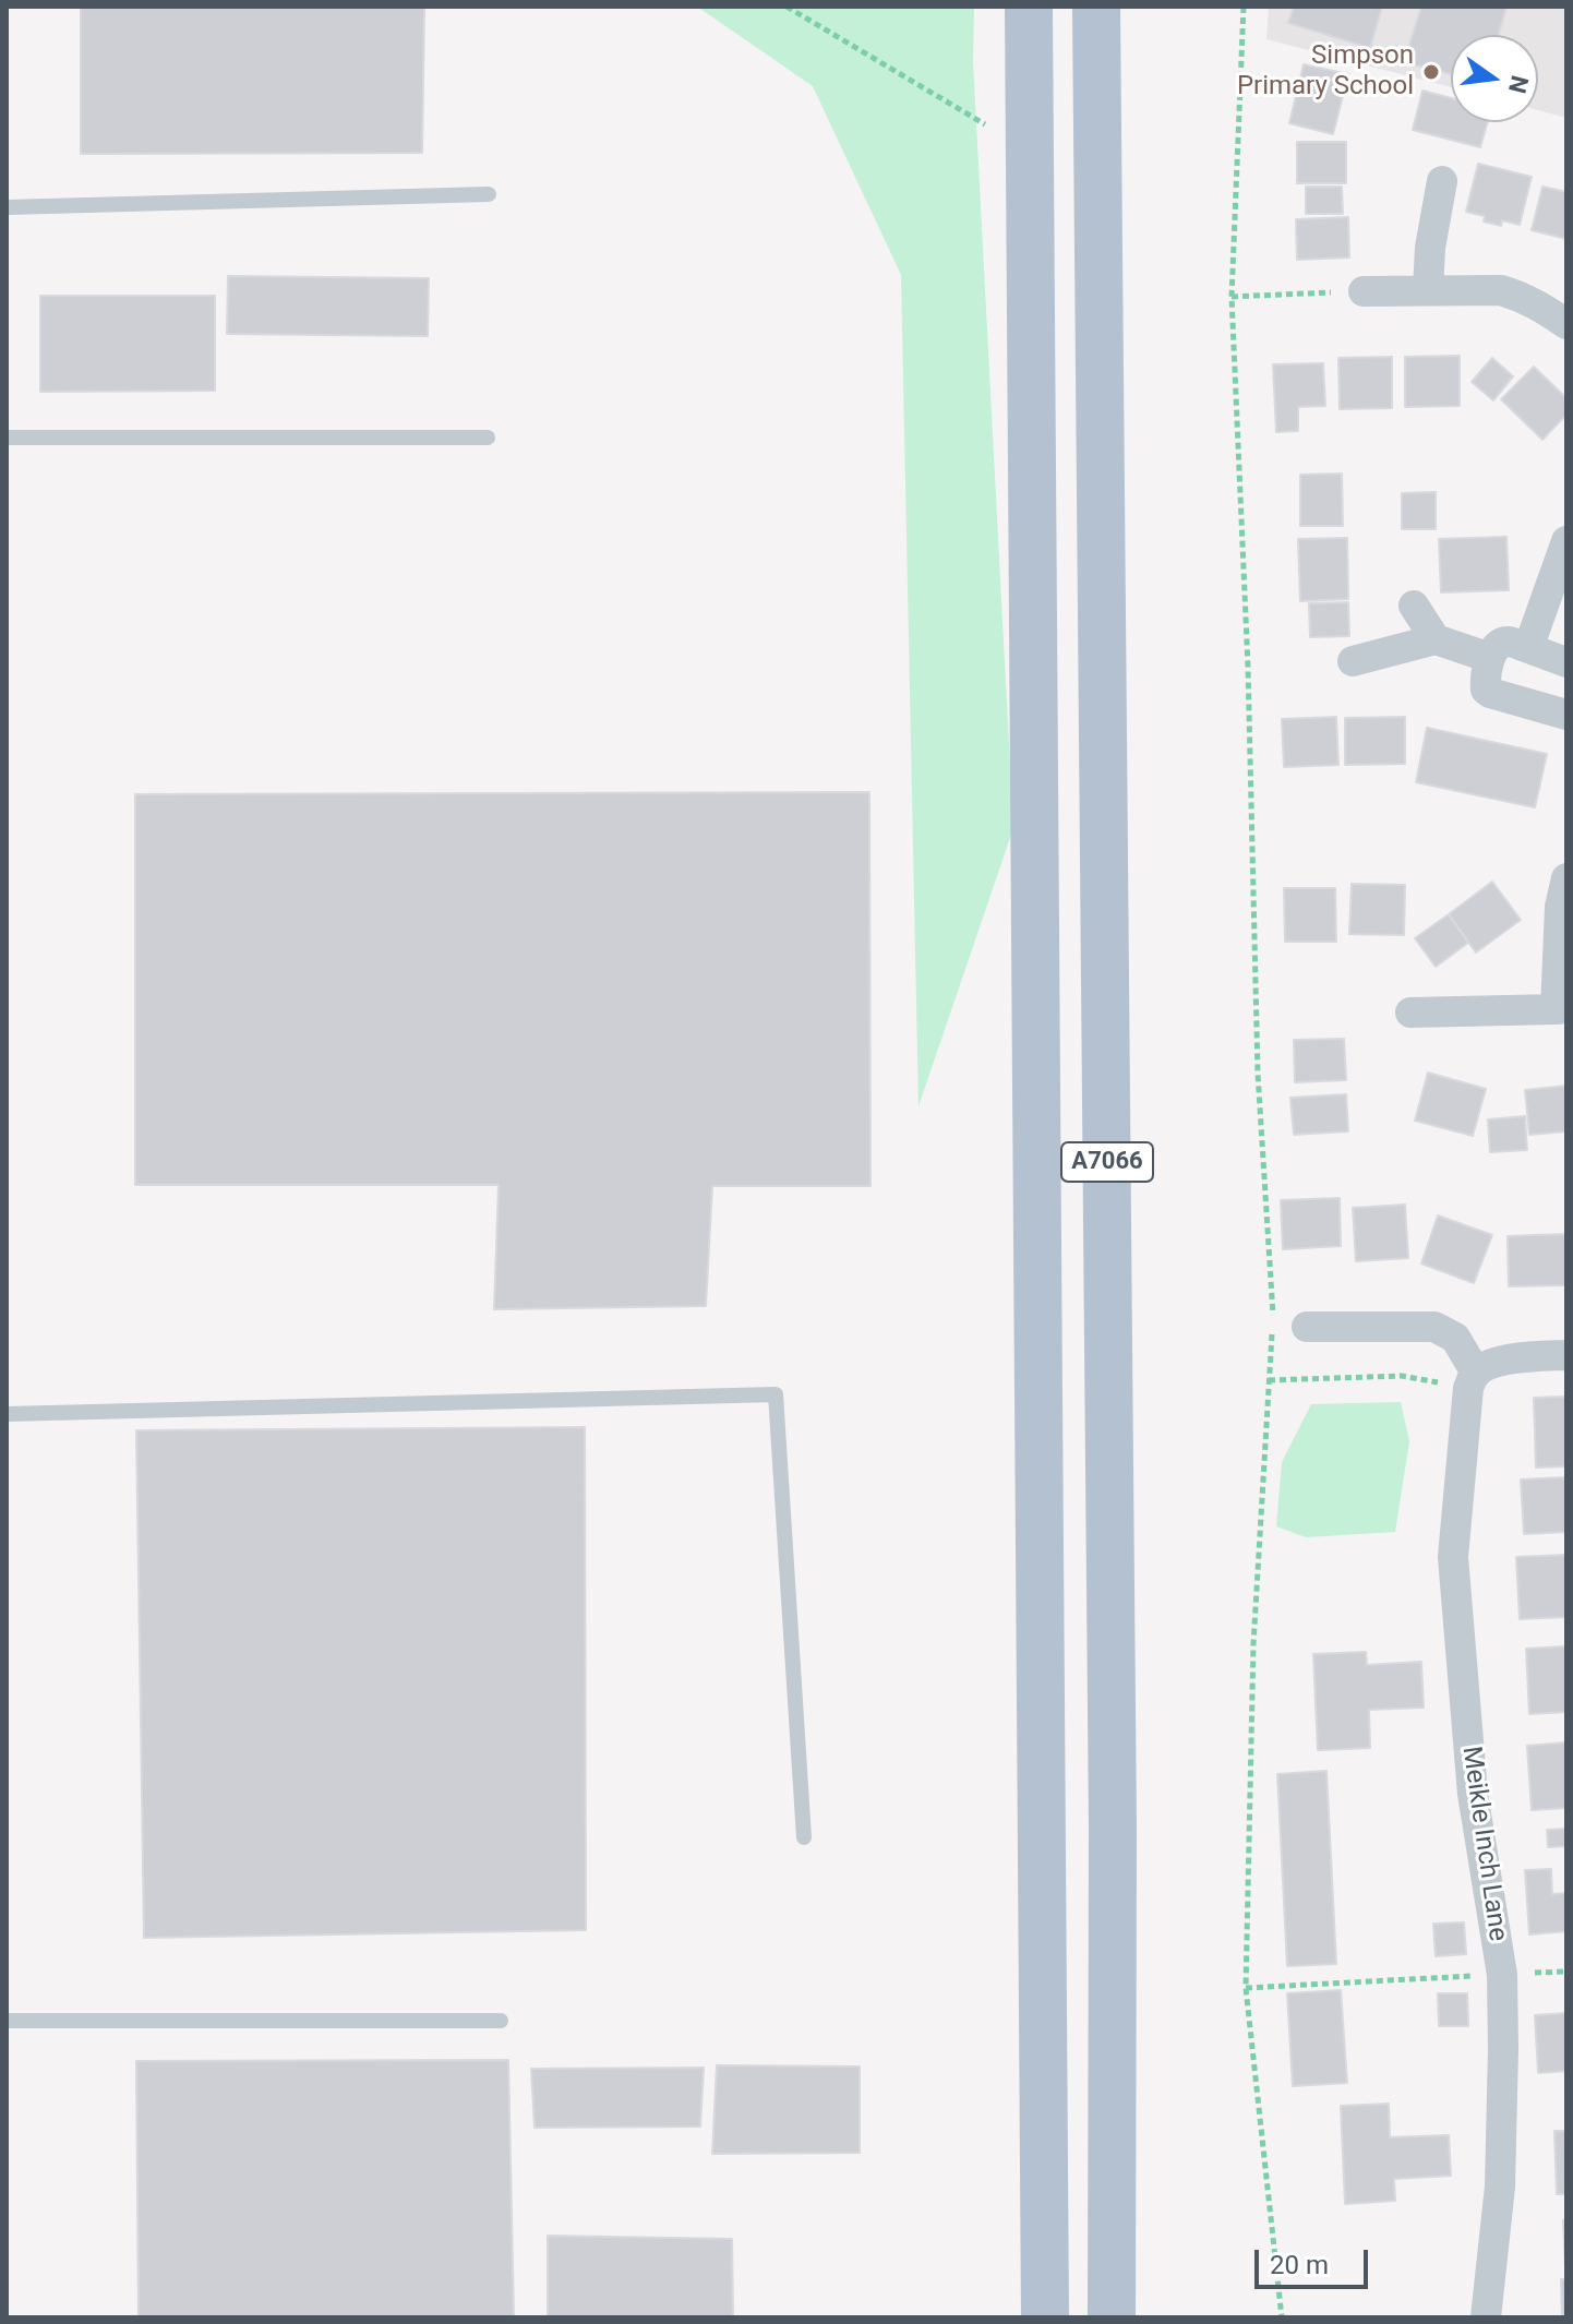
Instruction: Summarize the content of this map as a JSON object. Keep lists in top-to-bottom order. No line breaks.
{"streets":{"main road":["A7066"],"street":["Meikle Inch Lane"]},"places":["Simpson Primary School"],"scale_bar":"20 m","north":"right"}
